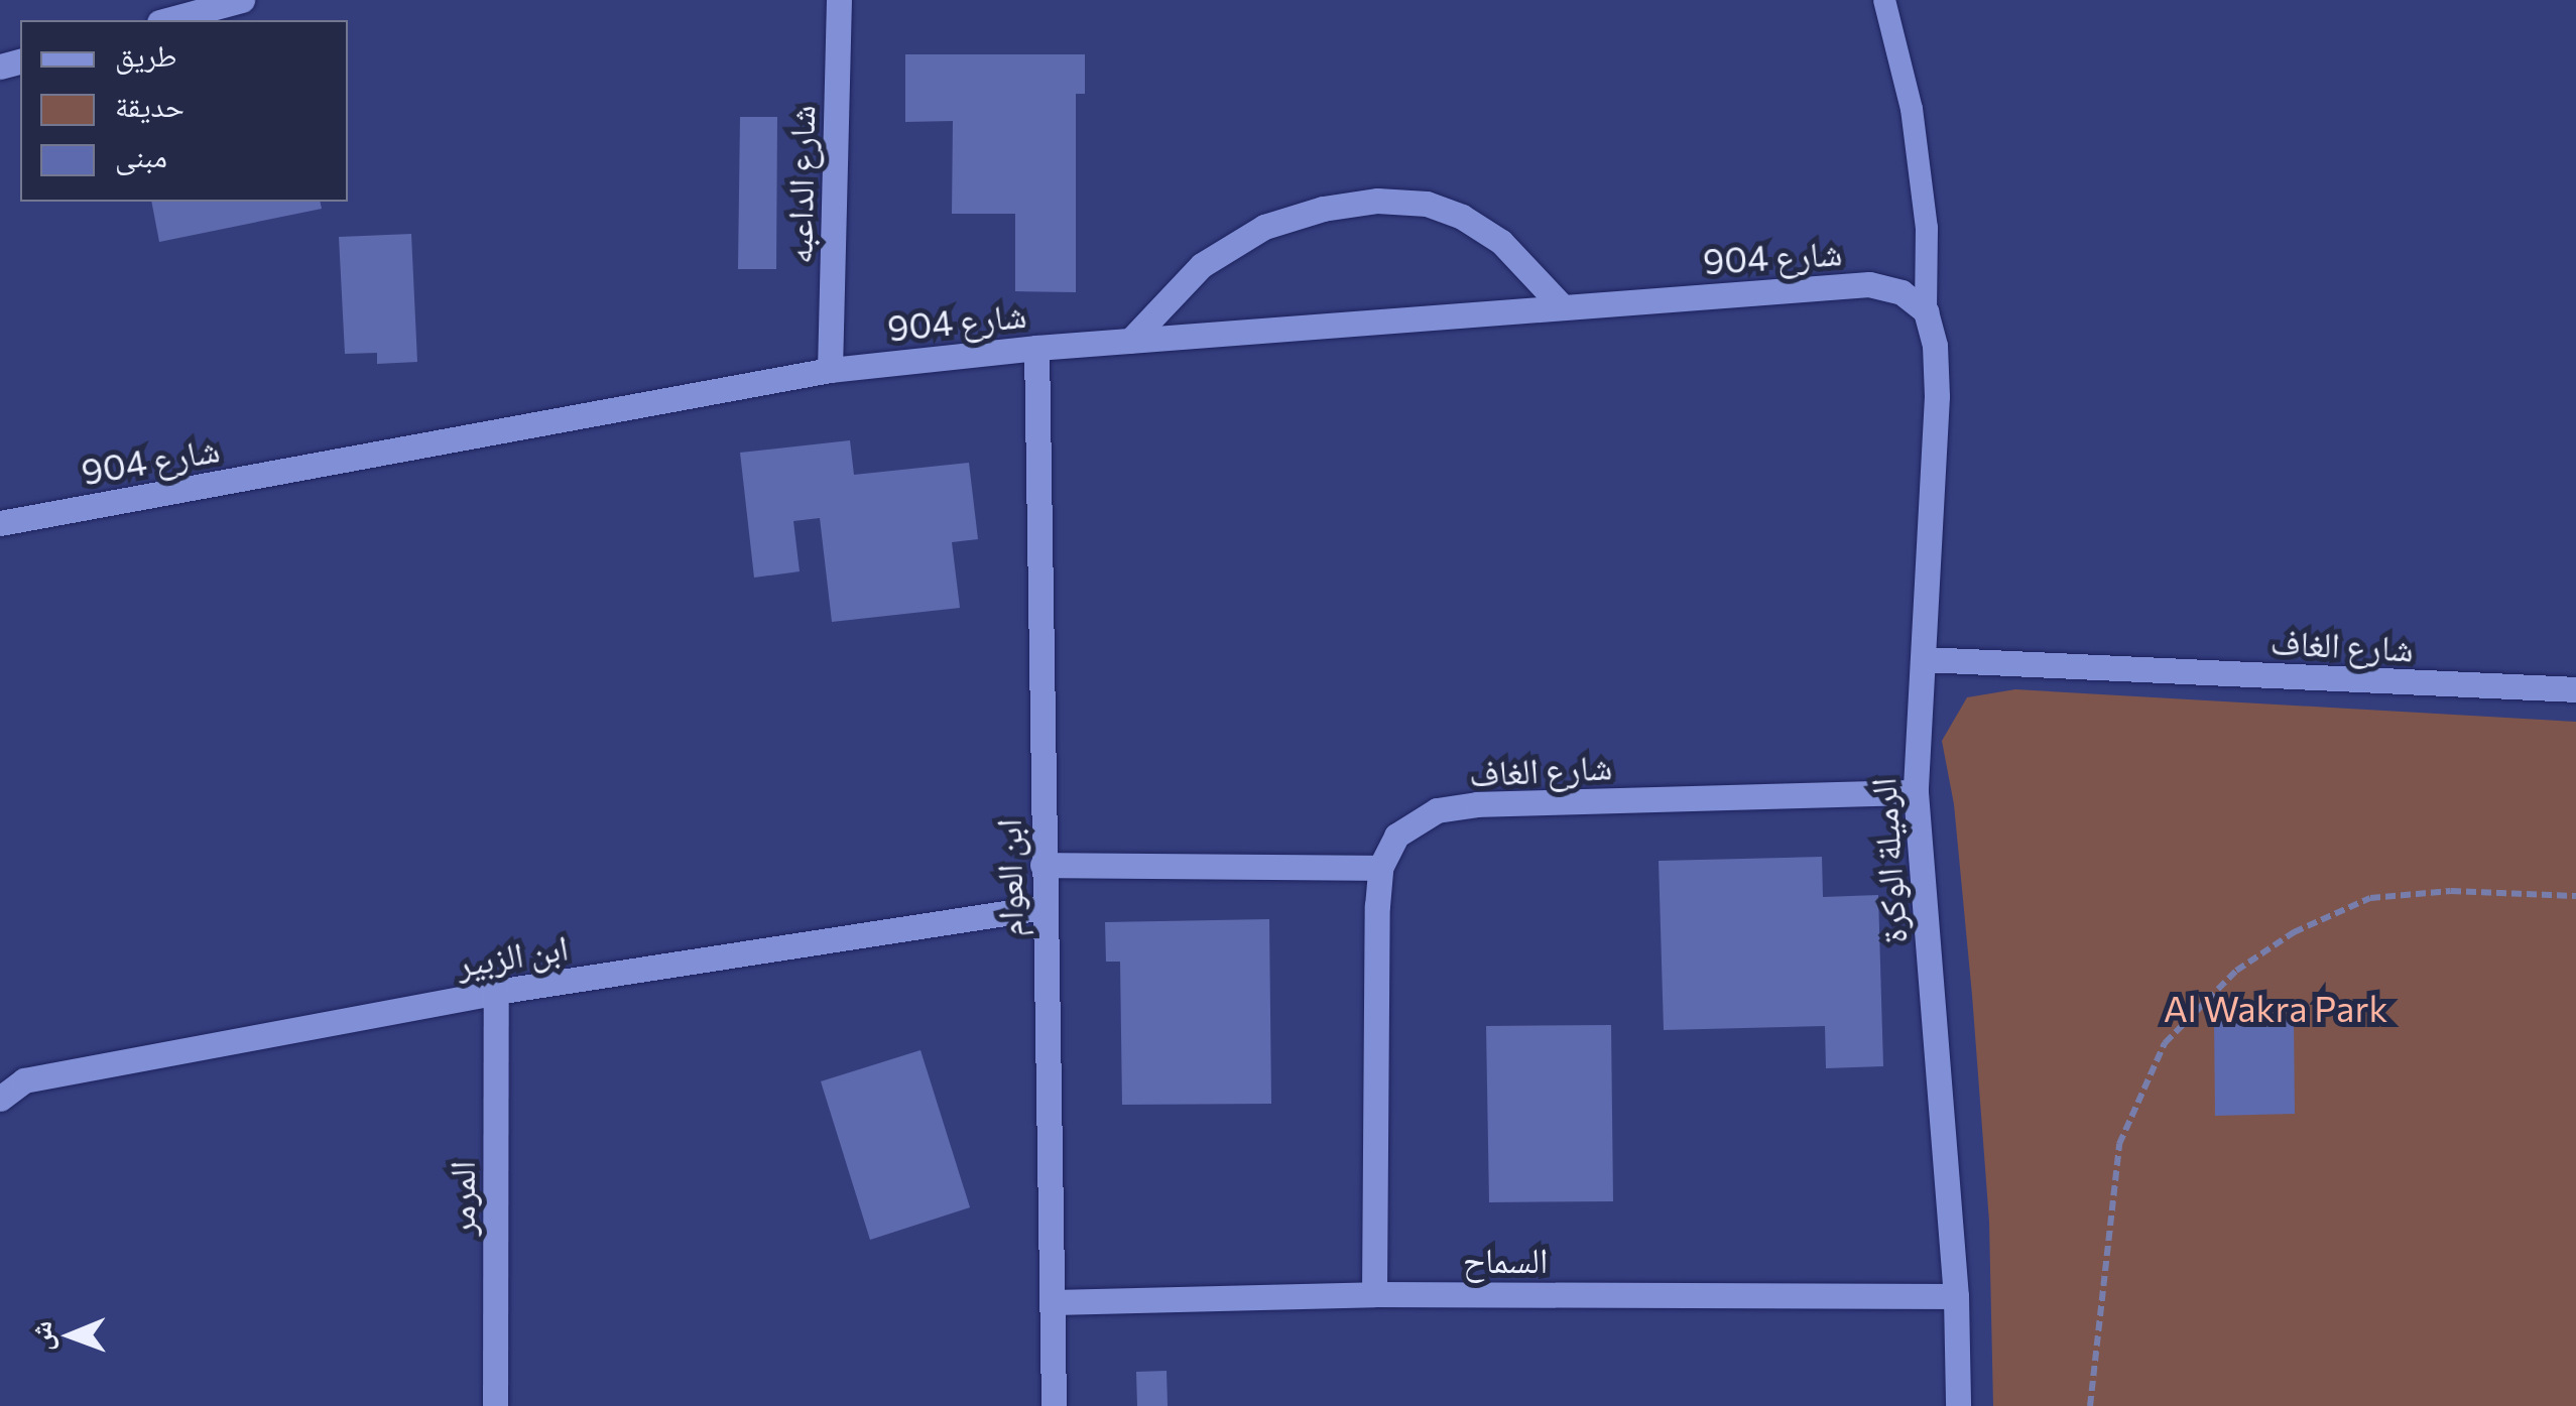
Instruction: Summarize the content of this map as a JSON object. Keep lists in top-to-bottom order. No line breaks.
{"streets":{"street":["شارع الداعبه","شارع 904","شارع الغاف","الرميلة الوكرة","ابن العوام","ابن الزبير","المرمر","السماح"]},"crossings":[["شارع الداعبه","شارع 904"],["شارع 904","الرميلة الوكرة"],["شارع 904","ابن العوام"],["شارع الغاف","الرميلة الوكرة"],["الرميلة الوكرة","السماح"],["ابن العوام","ابن الزبير"],["ابن العوام","السماح"],["ابن الزبير","المرمر"]],"parks":["Al Wakra Park"],"legend":["طريق","حديقة","مبنى"],"north":"left"}
